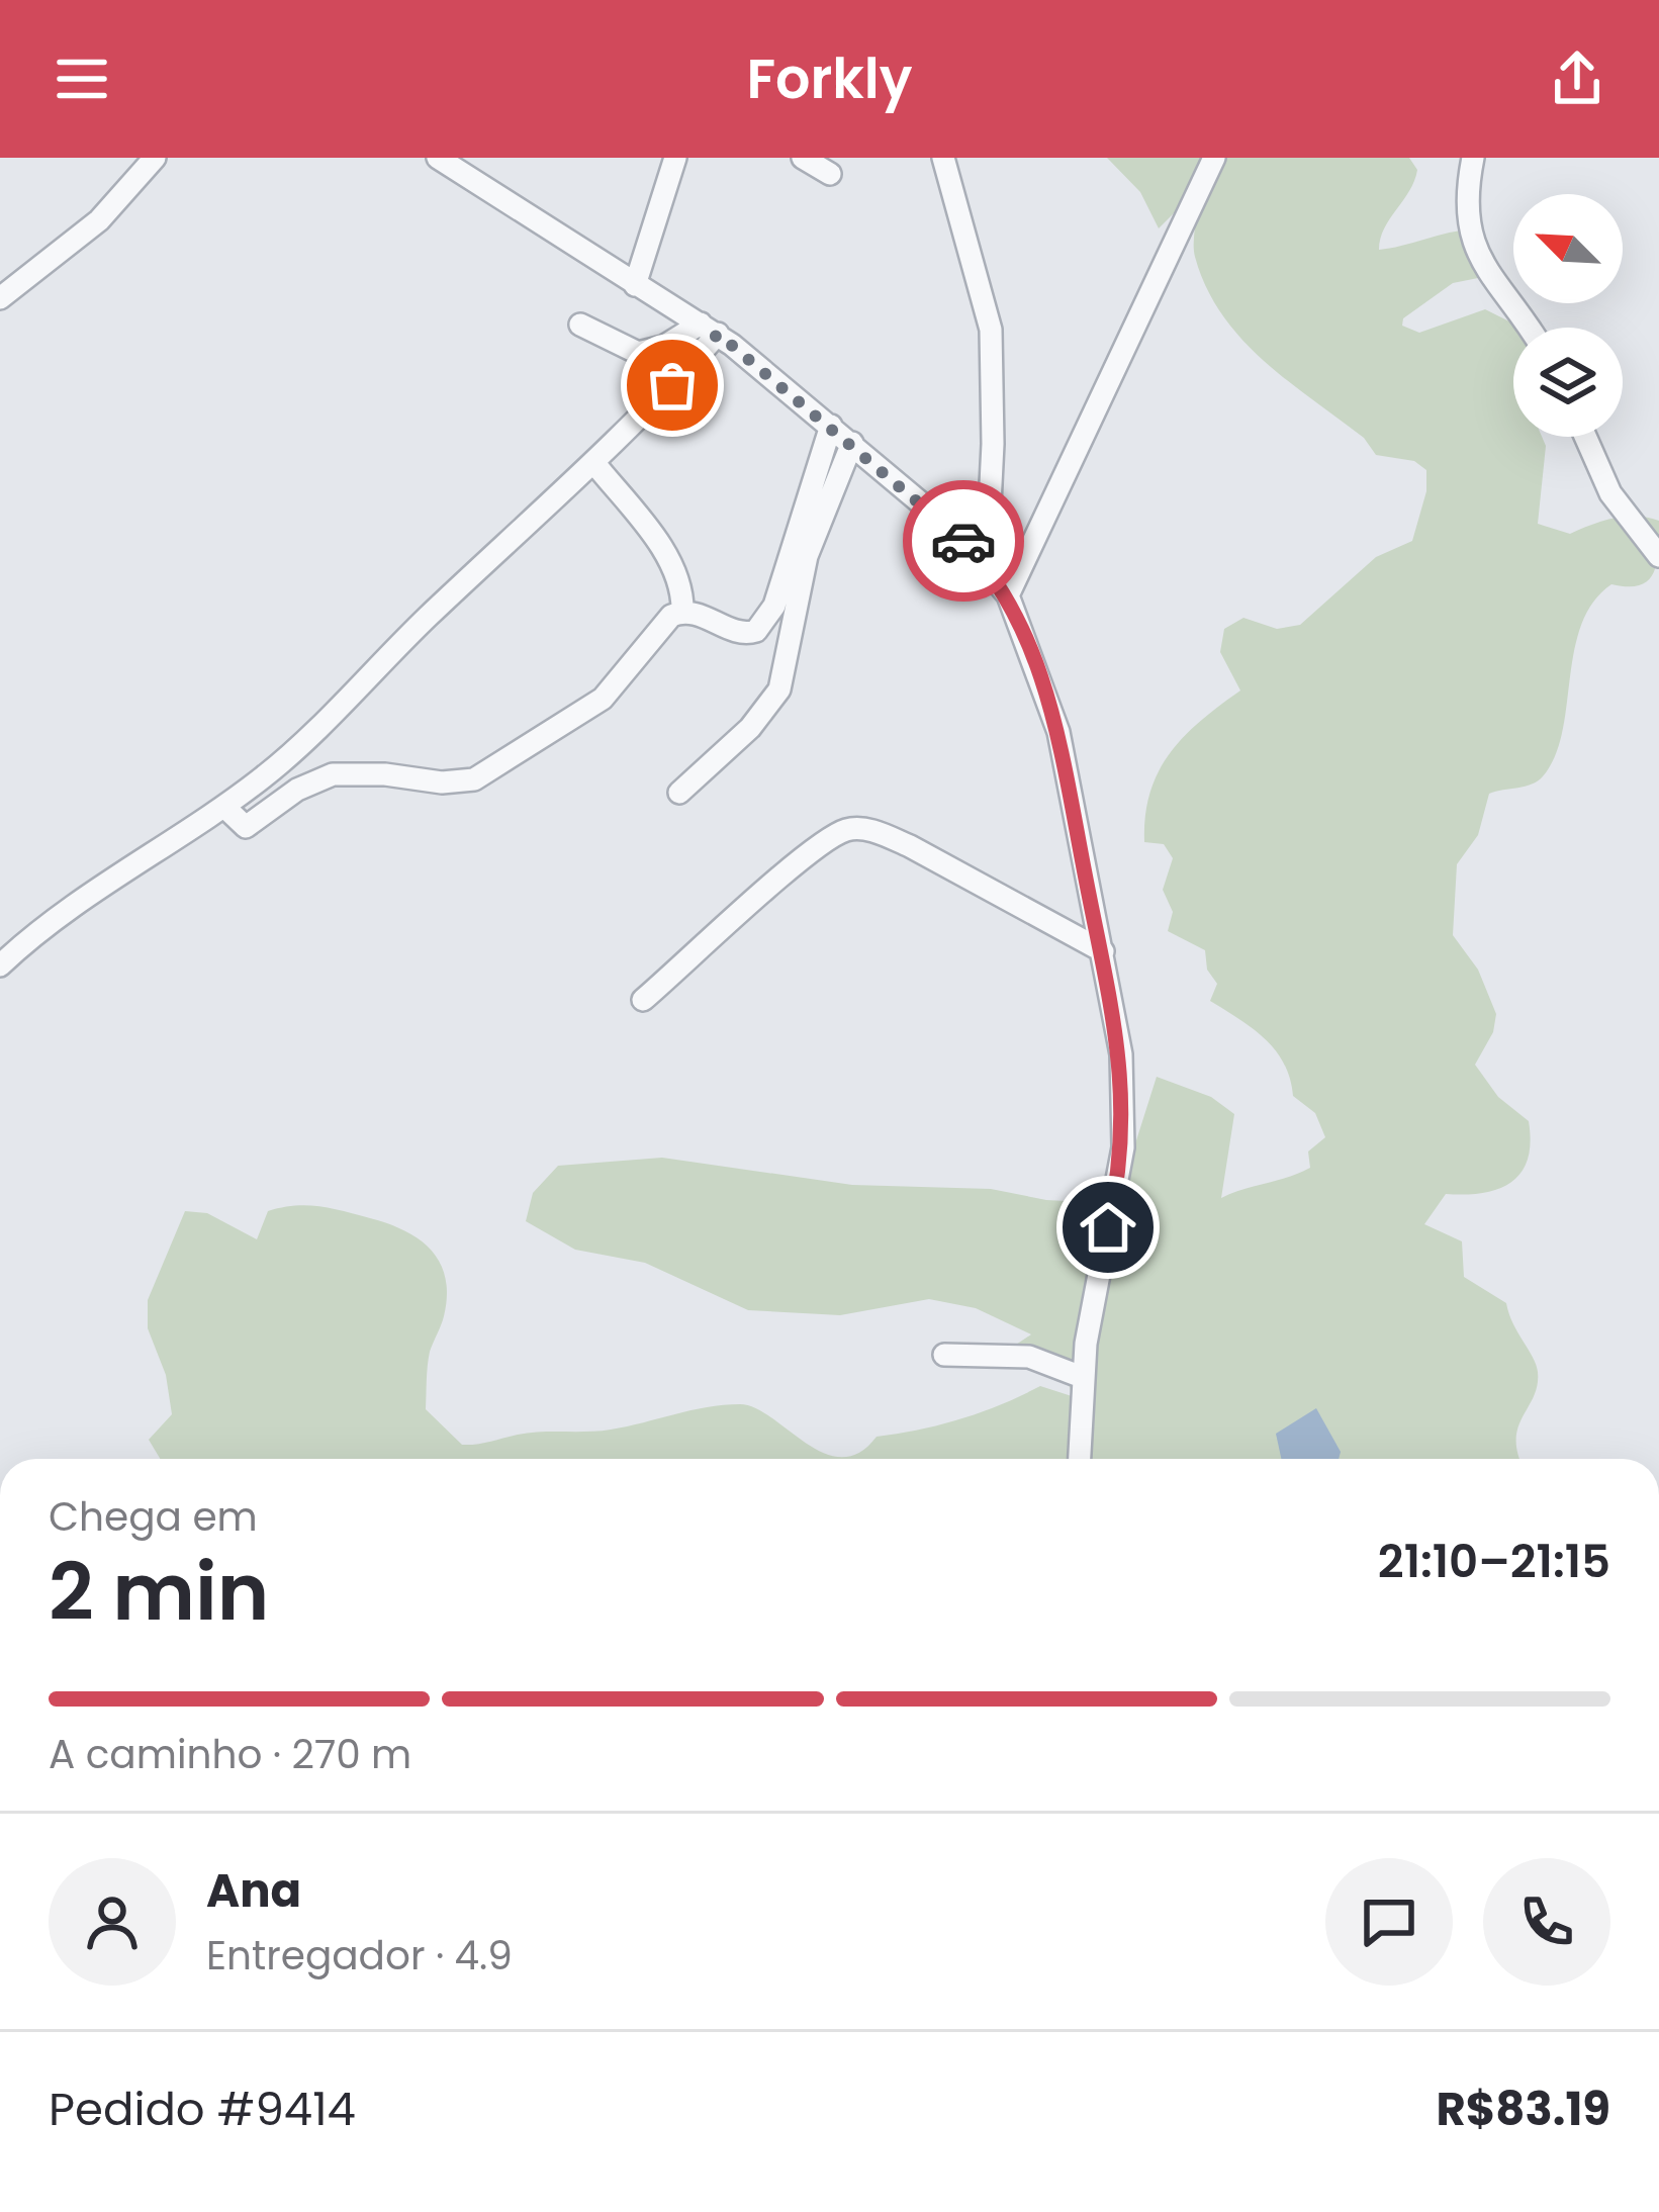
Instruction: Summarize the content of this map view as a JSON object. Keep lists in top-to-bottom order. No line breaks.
{"north":"top left","page":{"header":"Forkly","heading":["2 min","Chega em","21:10–21:15"],"panel":["Ana","Entregador · 4.9","Pedido #9414","R$83.19"],"bar":"A caminho · 270 m"}}
